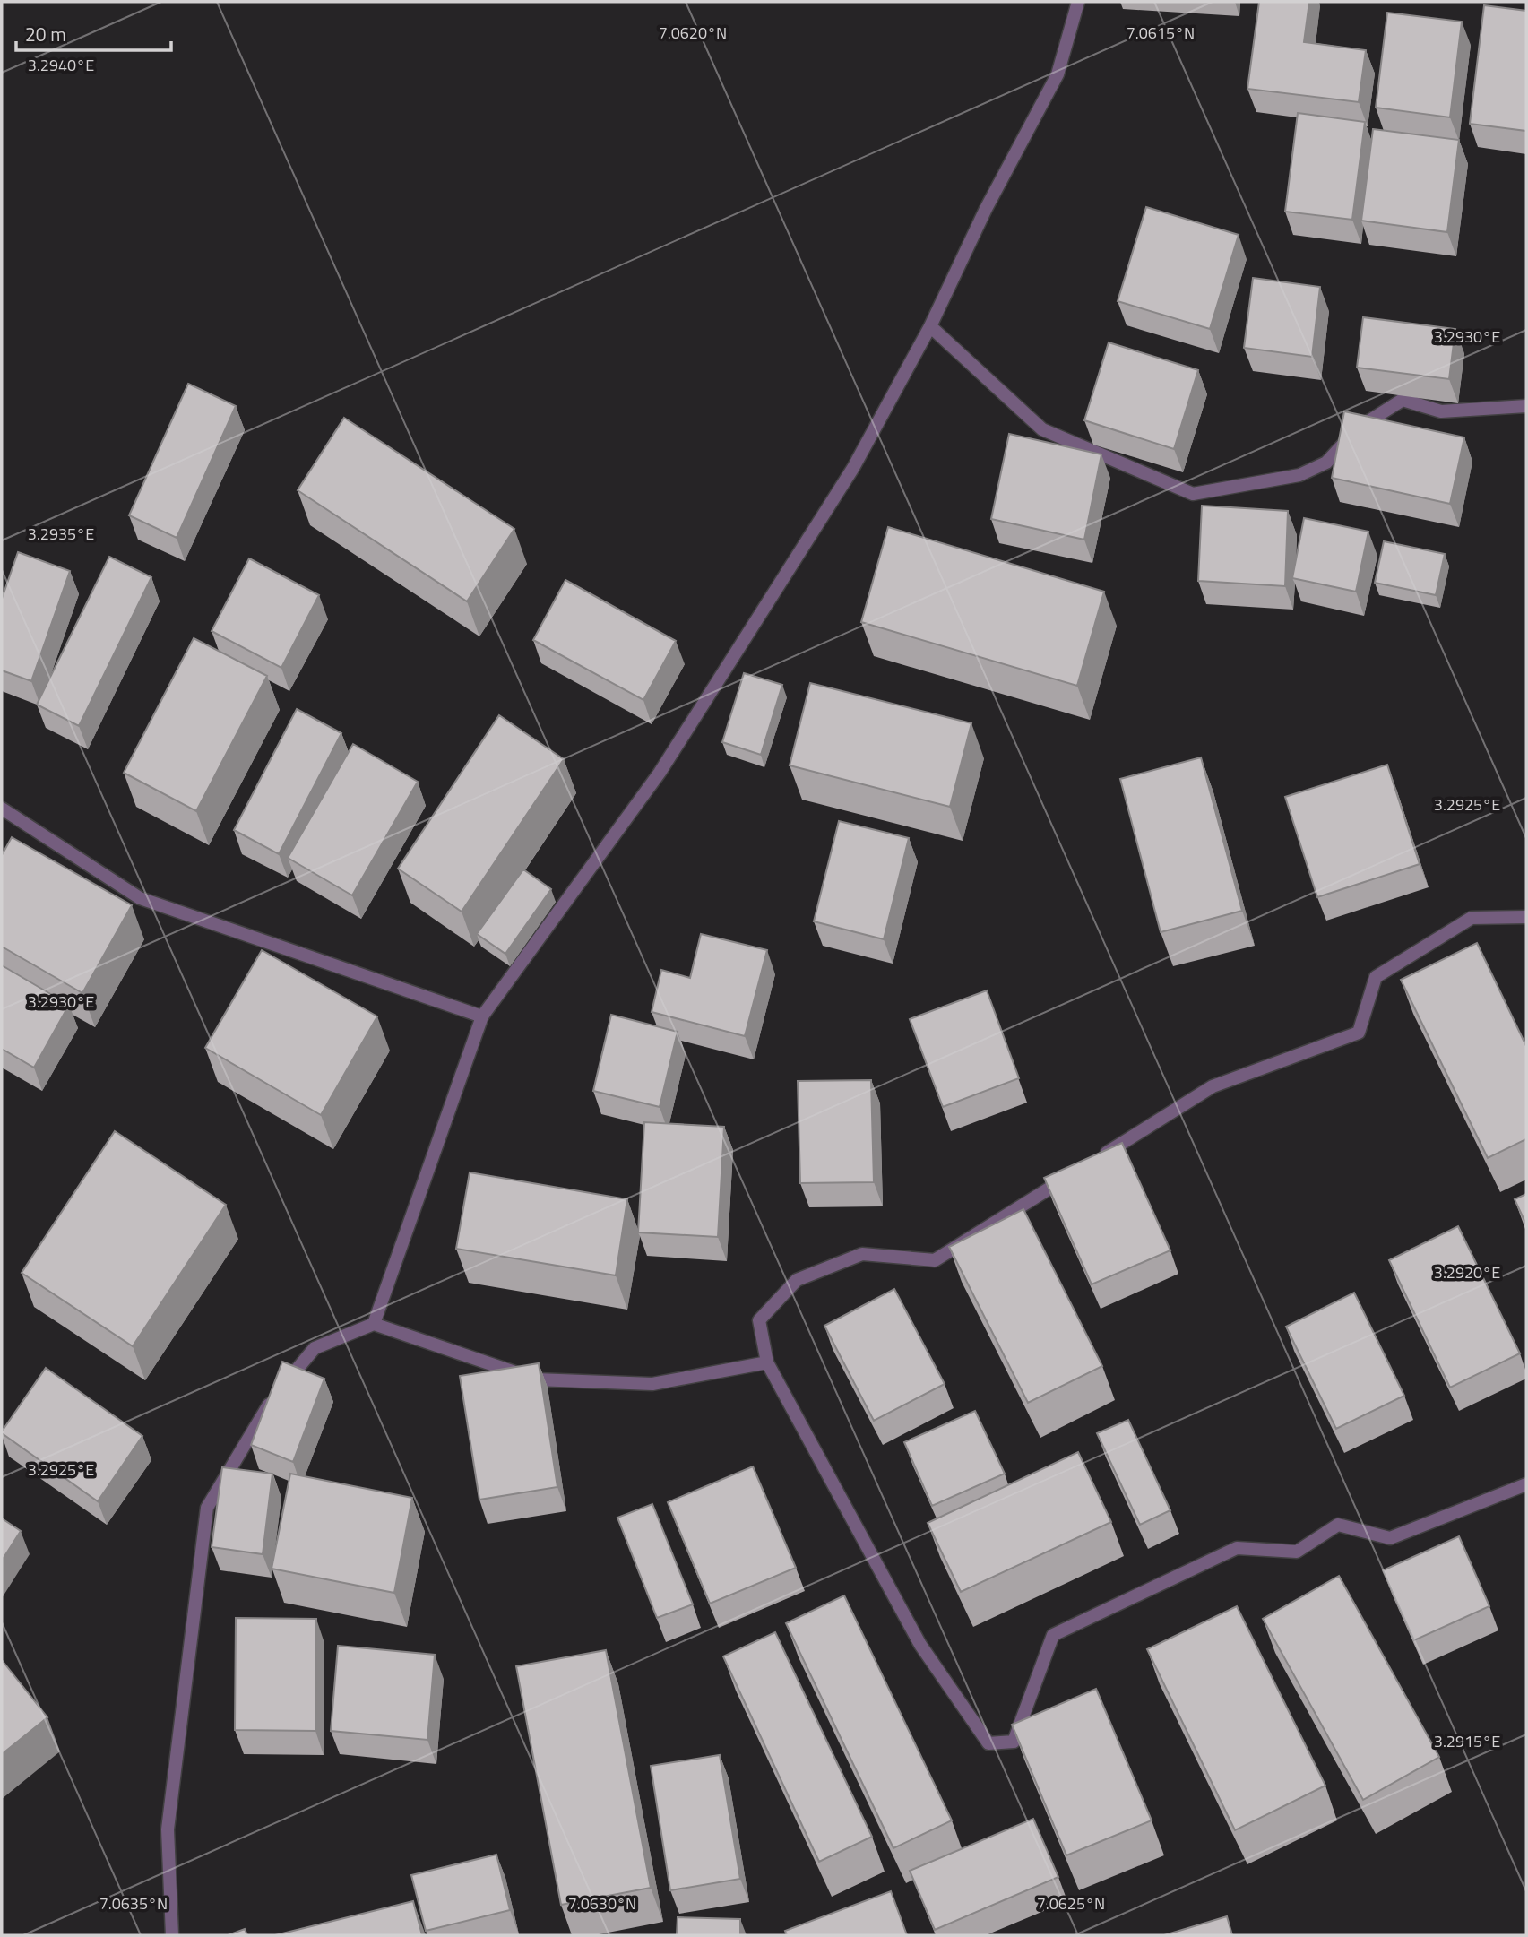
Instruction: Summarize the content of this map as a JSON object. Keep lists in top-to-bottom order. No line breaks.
{"scale_bar":"20 m","coordinates":["7.0620°N","7.0615°N","3.2940°E","3.2930°E","3.2935°E","3.2925°E","3.2920°E","3.2915°E","7.0635°N","7.0630°N","7.0625°N"]}
